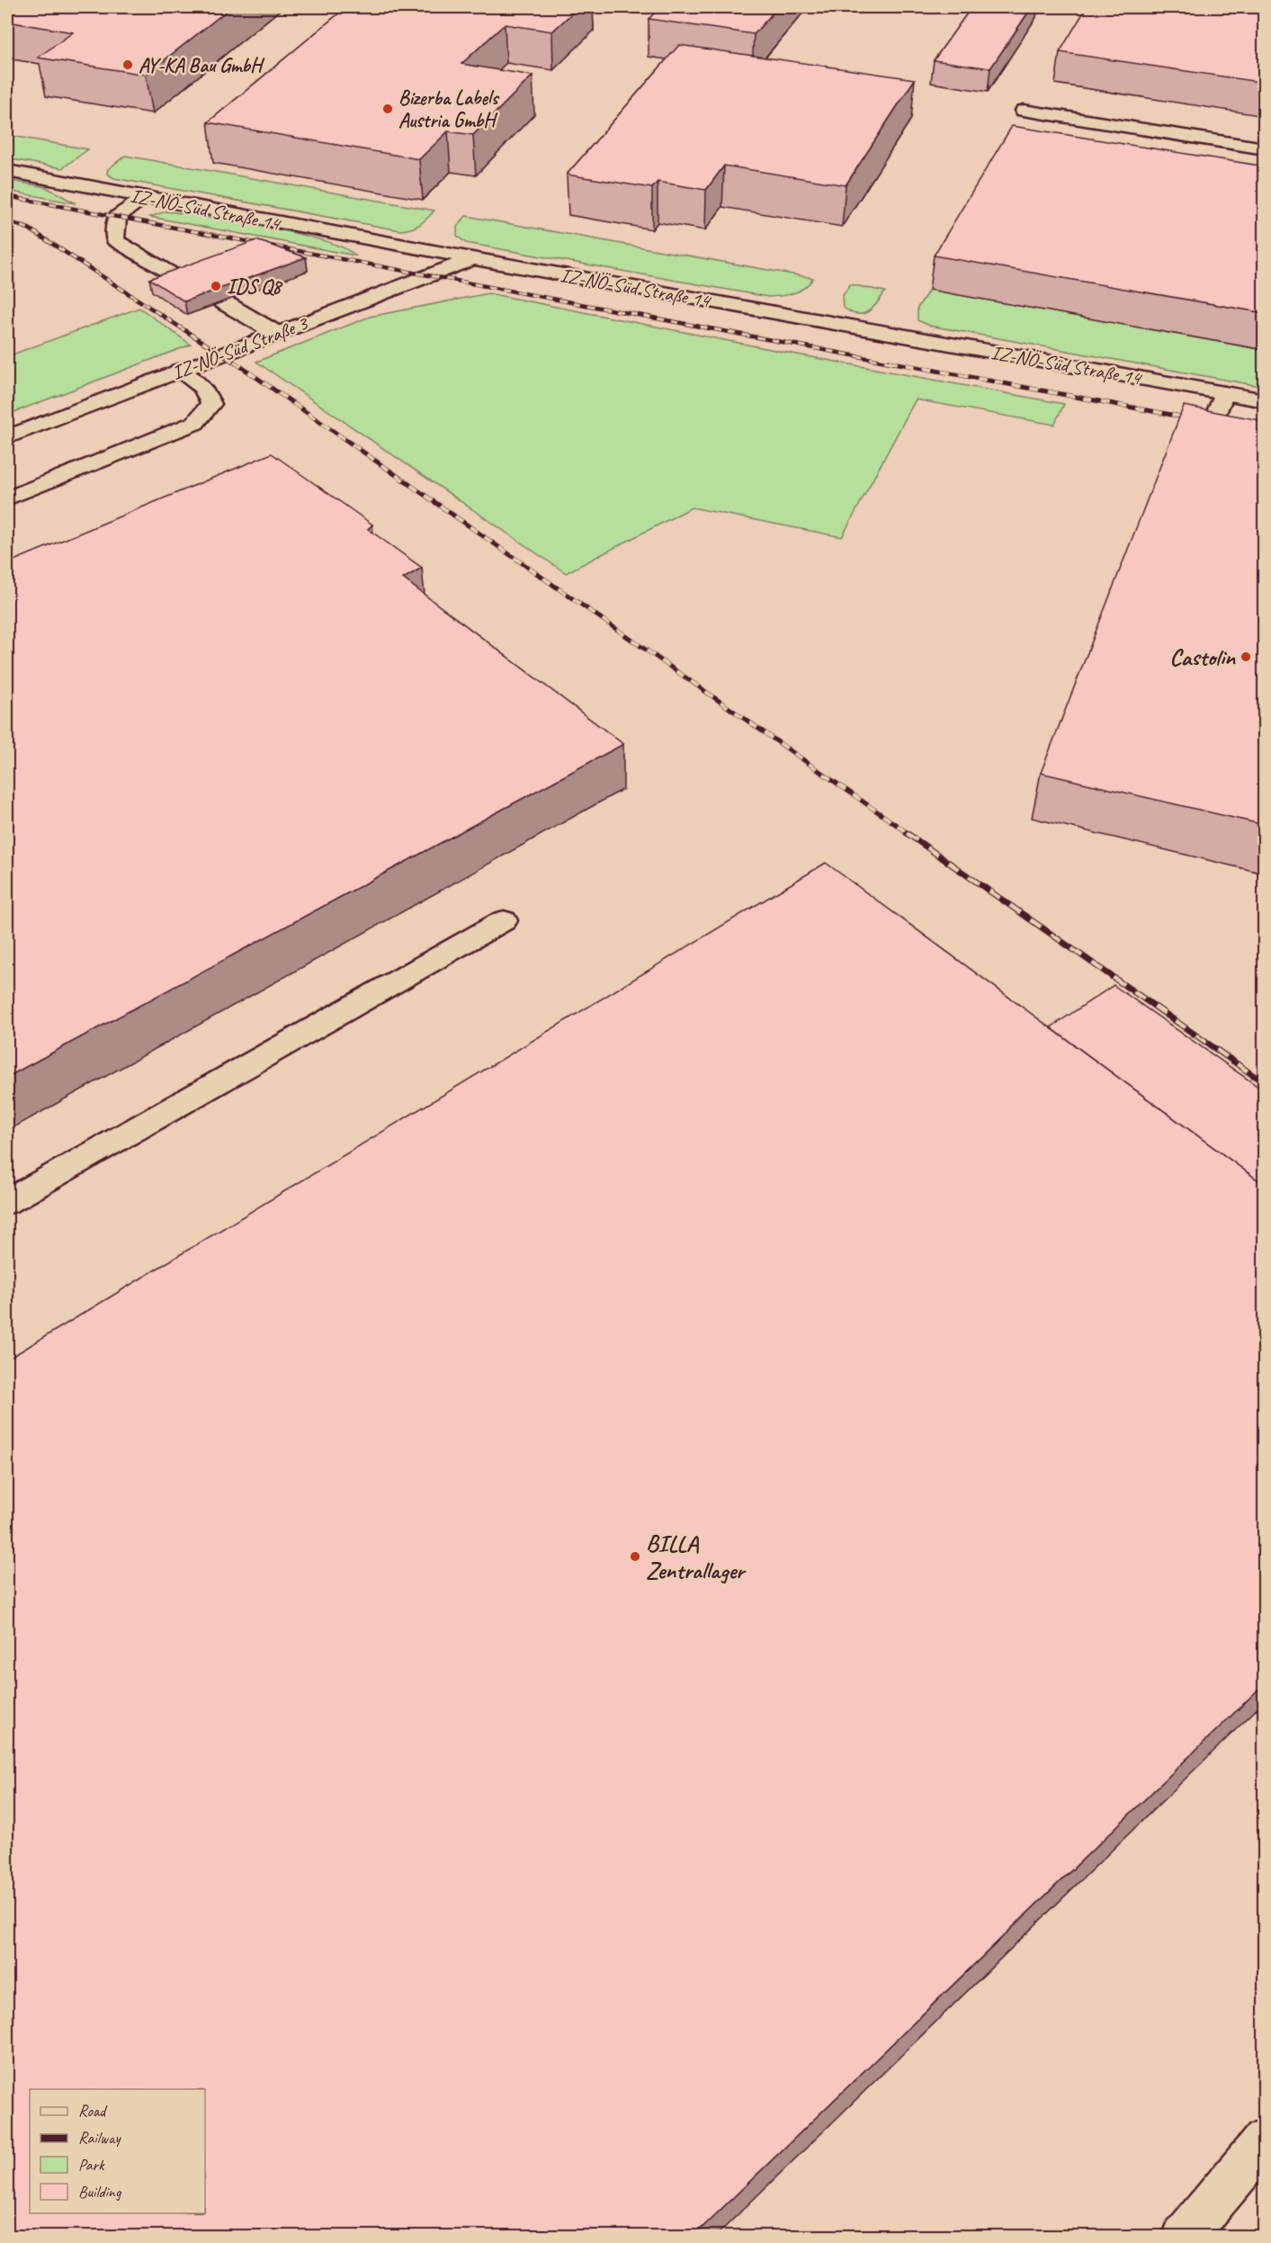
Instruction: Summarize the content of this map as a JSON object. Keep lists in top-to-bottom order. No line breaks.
{"streets":{"street":["IZ-NÖ-Süd Straße 14","IZ-NÖ-Süd Straße 3"]},"crossings":[["IZ-NÖ-Süd Straße 14","IZ-NÖ-Süd Straße 3"]],"places":["AY-KA Bau GmbH","Bizerba Labels Austria GmbH","IDS Q8","Castolin","BILLA Zentrallager"],"legend":["Road","Railway","Park","Building"]}
